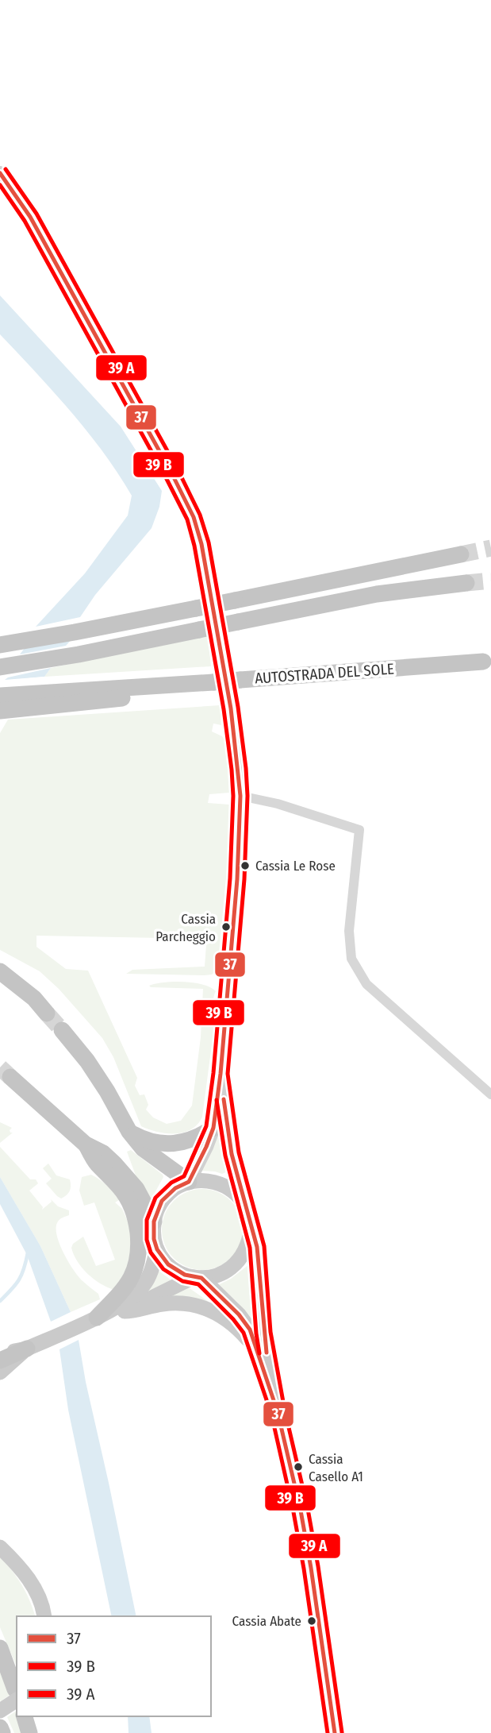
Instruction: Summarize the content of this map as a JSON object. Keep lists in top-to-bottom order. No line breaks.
{"streets":{"highway":["AUTOSTRADA DEL SOLE"]},"places":["Cassia Le Rose","Cassia Parcheggio","Cassia Casello A1","Cassia Abate"],"lines":["transit line 37"],"legend":["37","39 B","39 A"]}
